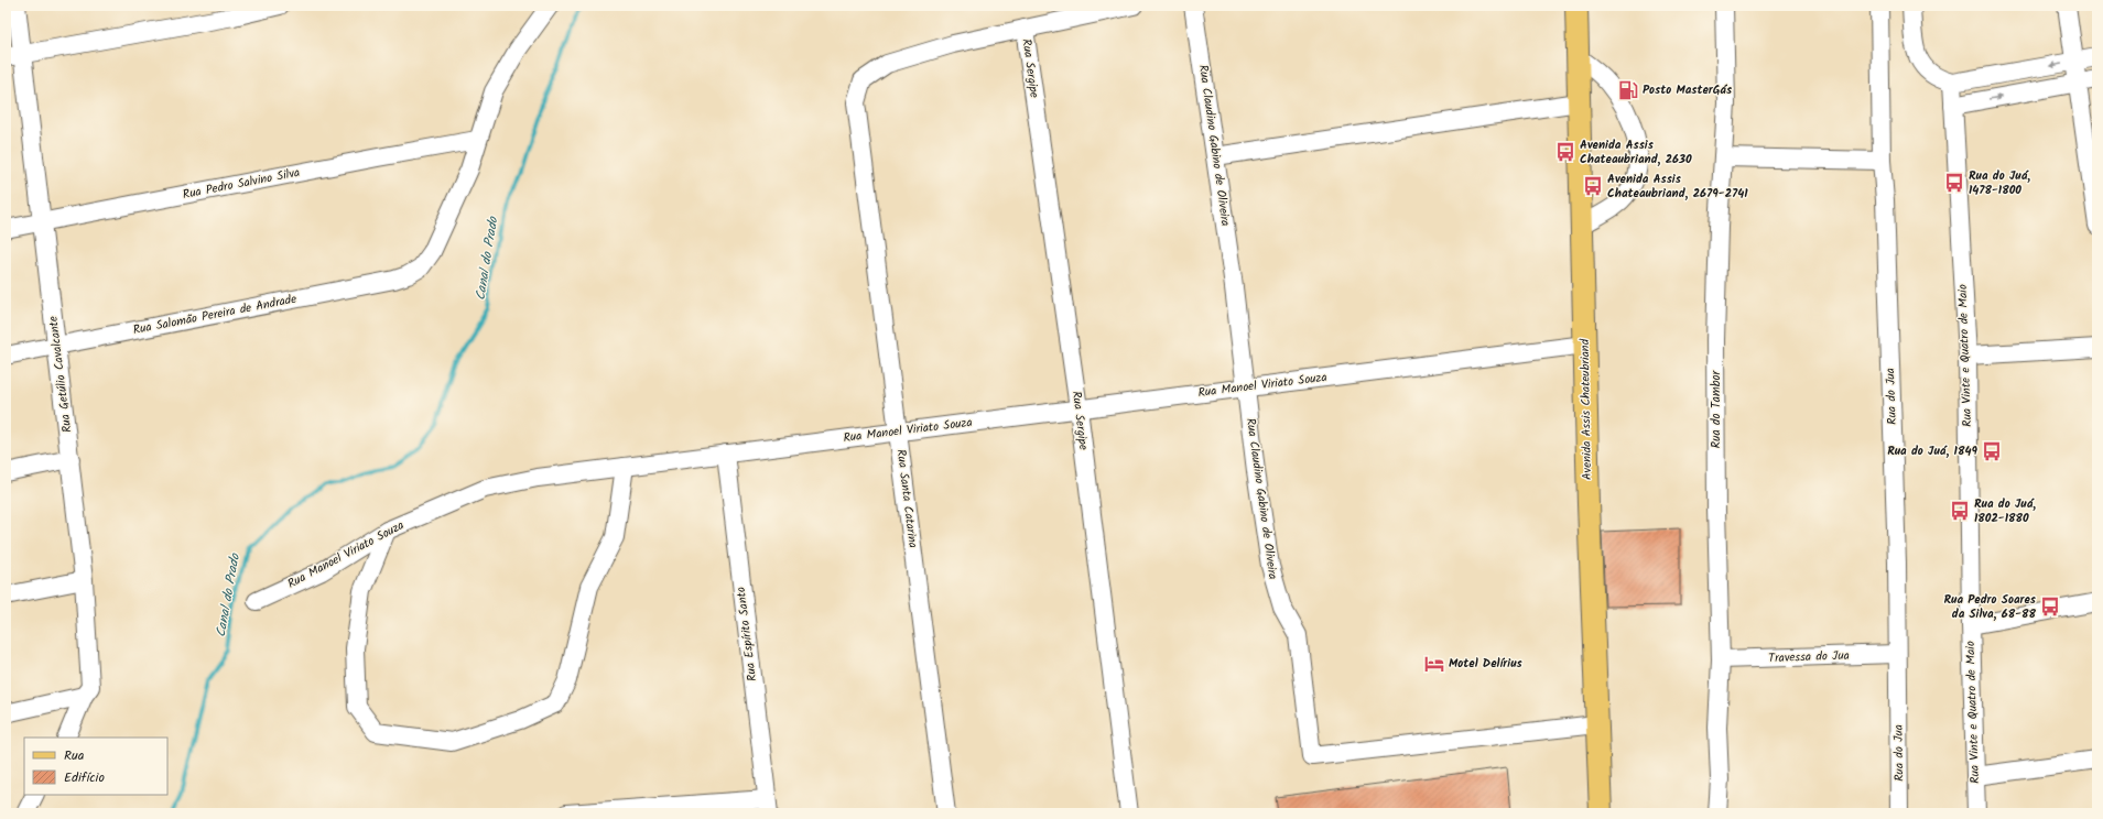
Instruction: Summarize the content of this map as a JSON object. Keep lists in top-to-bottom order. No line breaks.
{"streets":{"main road":["Avenida Assis Chateubriand"],"street":["Rua Sergipe","Rua Claudino Gabino de Oliveira","Rua Pedro Salvino Silva","Rua Salomão Pereira de Andrade","Rua Vinte e Quatro de Maio","Rua Getúlio Cavalcante","Rua Manoel Viriato Souza","Rua do Jua","Rua do Tambor","Rua Santa Catarina","Rua Espírito Santo","Travessa do Jua"]},"crossings":[["Rua Sergipe","Rua Manoel Viriato Souza"],["Rua Sergipe","Rua Santa Catarina"],["Rua Claudino Gabino de Oliveira","Rua Manoel Viriato Souza"],["Rua Claudino Gabino de Oliveira","Avenida Assis Chateubriand"],["Rua Pedro Salvino Silva","Rua Salomão Pereira de Andrade"],["Rua Pedro Salvino Silva","Rua Getúlio Cavalcante"],["Rua Salomão Pereira de Andrade","Rua Getúlio Cavalcante"],["Rua Manoel Viriato Souza","Avenida Assis Chateubriand"],["Rua Manoel Viriato Souza","Rua Santa Catarina"],["Rua Manoel Viriato Souza","Rua Espírito Santo"],["Rua do Jua","Travessa do Jua"],["Rua do Tambor","Travessa do Jua"]],"water":["Canal do Prado"],"places":{"fuel station":["Posto MasterGás"],"bus stop":["Avenida Assis Chateaubriand, 2630","Rua do Juá, 1478-1800","Avenida Assis Chateaubriand, 2679-2741","Rua do Juá, 1849","Rua do Juá, 1802-1880","Rua Pedro Soares da Silva, 68-88"],"hotel":["Motel Delírius"]},"legend":["Rua","Edifício"]}
